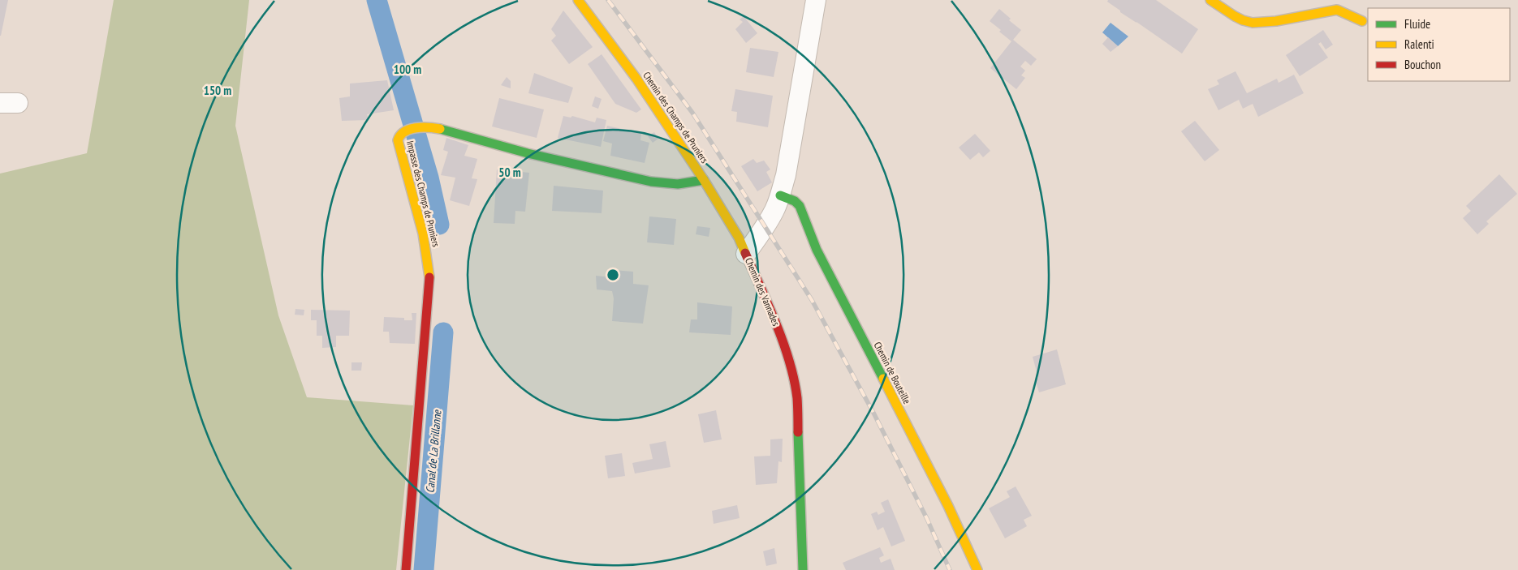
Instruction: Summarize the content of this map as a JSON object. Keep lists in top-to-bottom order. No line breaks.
{"streets":{"street":["Chemin des Champs de Pruniers","Impasse des Champs de Pruniers","Chemin des Vannades","Chemin de Bouteille"]},"crossings":[["Chemin des Champs de Pruniers","Impasse des Champs de Pruniers"],["Chemin des Champs de Pruniers","Chemin des Vannades"],["Chemin des Vannades","Chemin de Bouteille"]],"water":["Canal de La Brillanne"],"legend":["Fluide","Ralenti","Bouchon"],"rings":["100 m","150 m","50 m"]}
